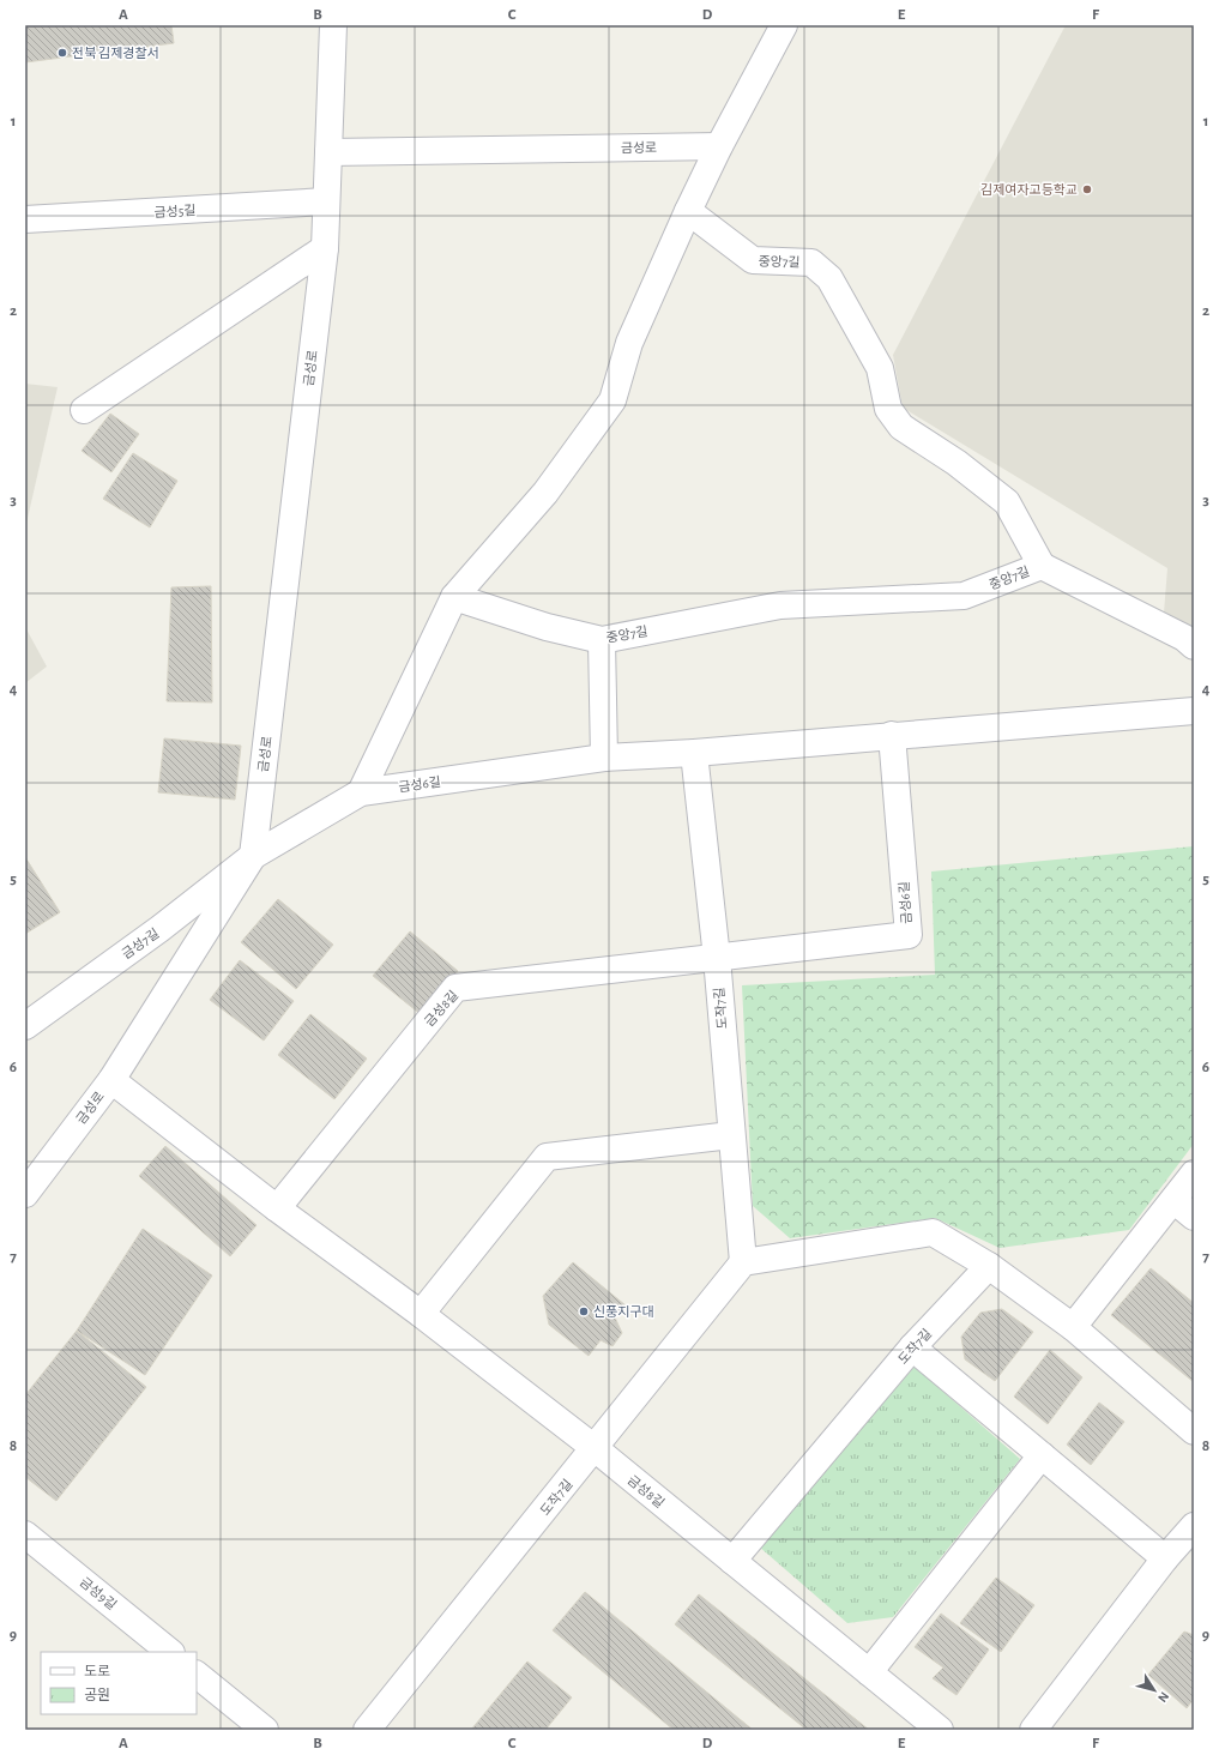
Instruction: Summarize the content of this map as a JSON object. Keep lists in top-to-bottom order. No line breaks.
{"streets":{"street":["금성로","금성5길","중앙7길","금성6길","금성7길","금성8길","도작7길","금성9길"]},"crossings":[["금성로","금성5길"],["금성로","금성6길"],["금성로","금성7길"],["금성로","금성8길"],["금성6길","금성7길"],["금성6길","금성8길"],["금성6길","도작7길"],["금성8길","도작7길"]],"places":["전북 김제경찰서","김제여자고등학교","신풍지구대"],"legend":["도로","공원"],"north":"bottom right","grid":{"columns":["A","B","C","D","E","F"],"rows":["1","2","3","4","5","6","7","8","9"]}}
